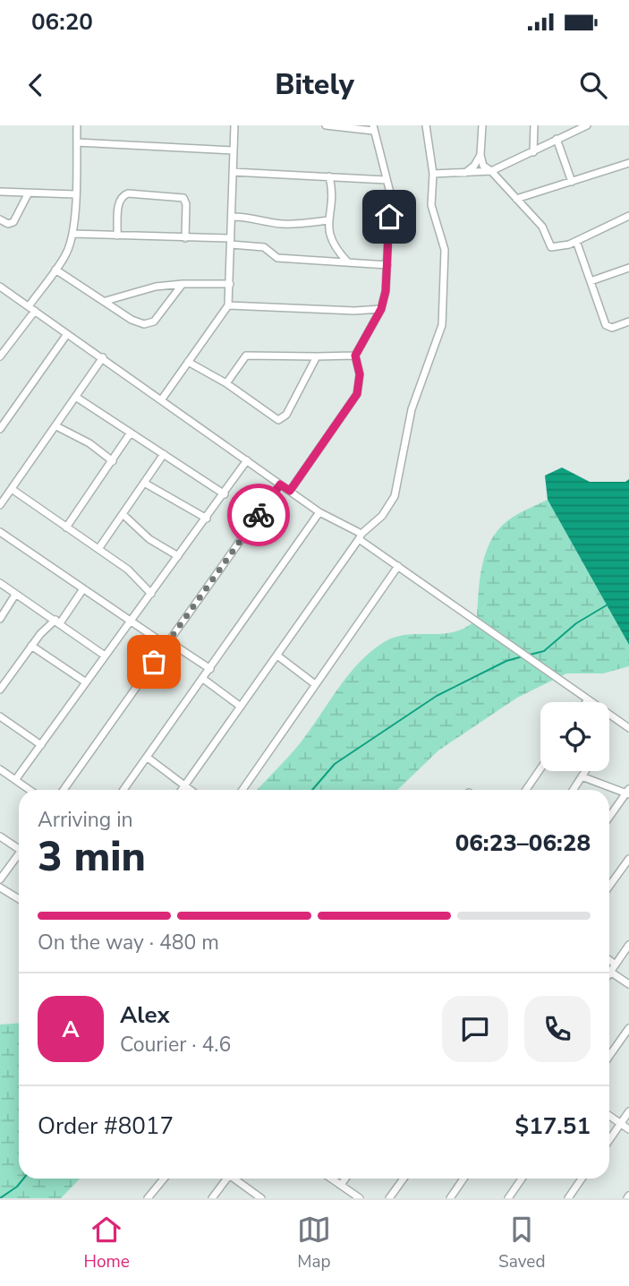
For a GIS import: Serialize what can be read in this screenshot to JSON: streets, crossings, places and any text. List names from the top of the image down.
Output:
{
  "page": {
    "status": "06:20",
    "header": "Bitely",
    "heading": ["3 min", "Arriving in", "06:23–06:28"],
    "panel": [
      "Alex",
      "Courier · 4.6",
      "Order #8017",
      "$17.51"
    ],
    "bar": "On the way · 480 m",
    "round": "A",
    "tabs": ["Home", "Map", "Saved"]
  }
}
